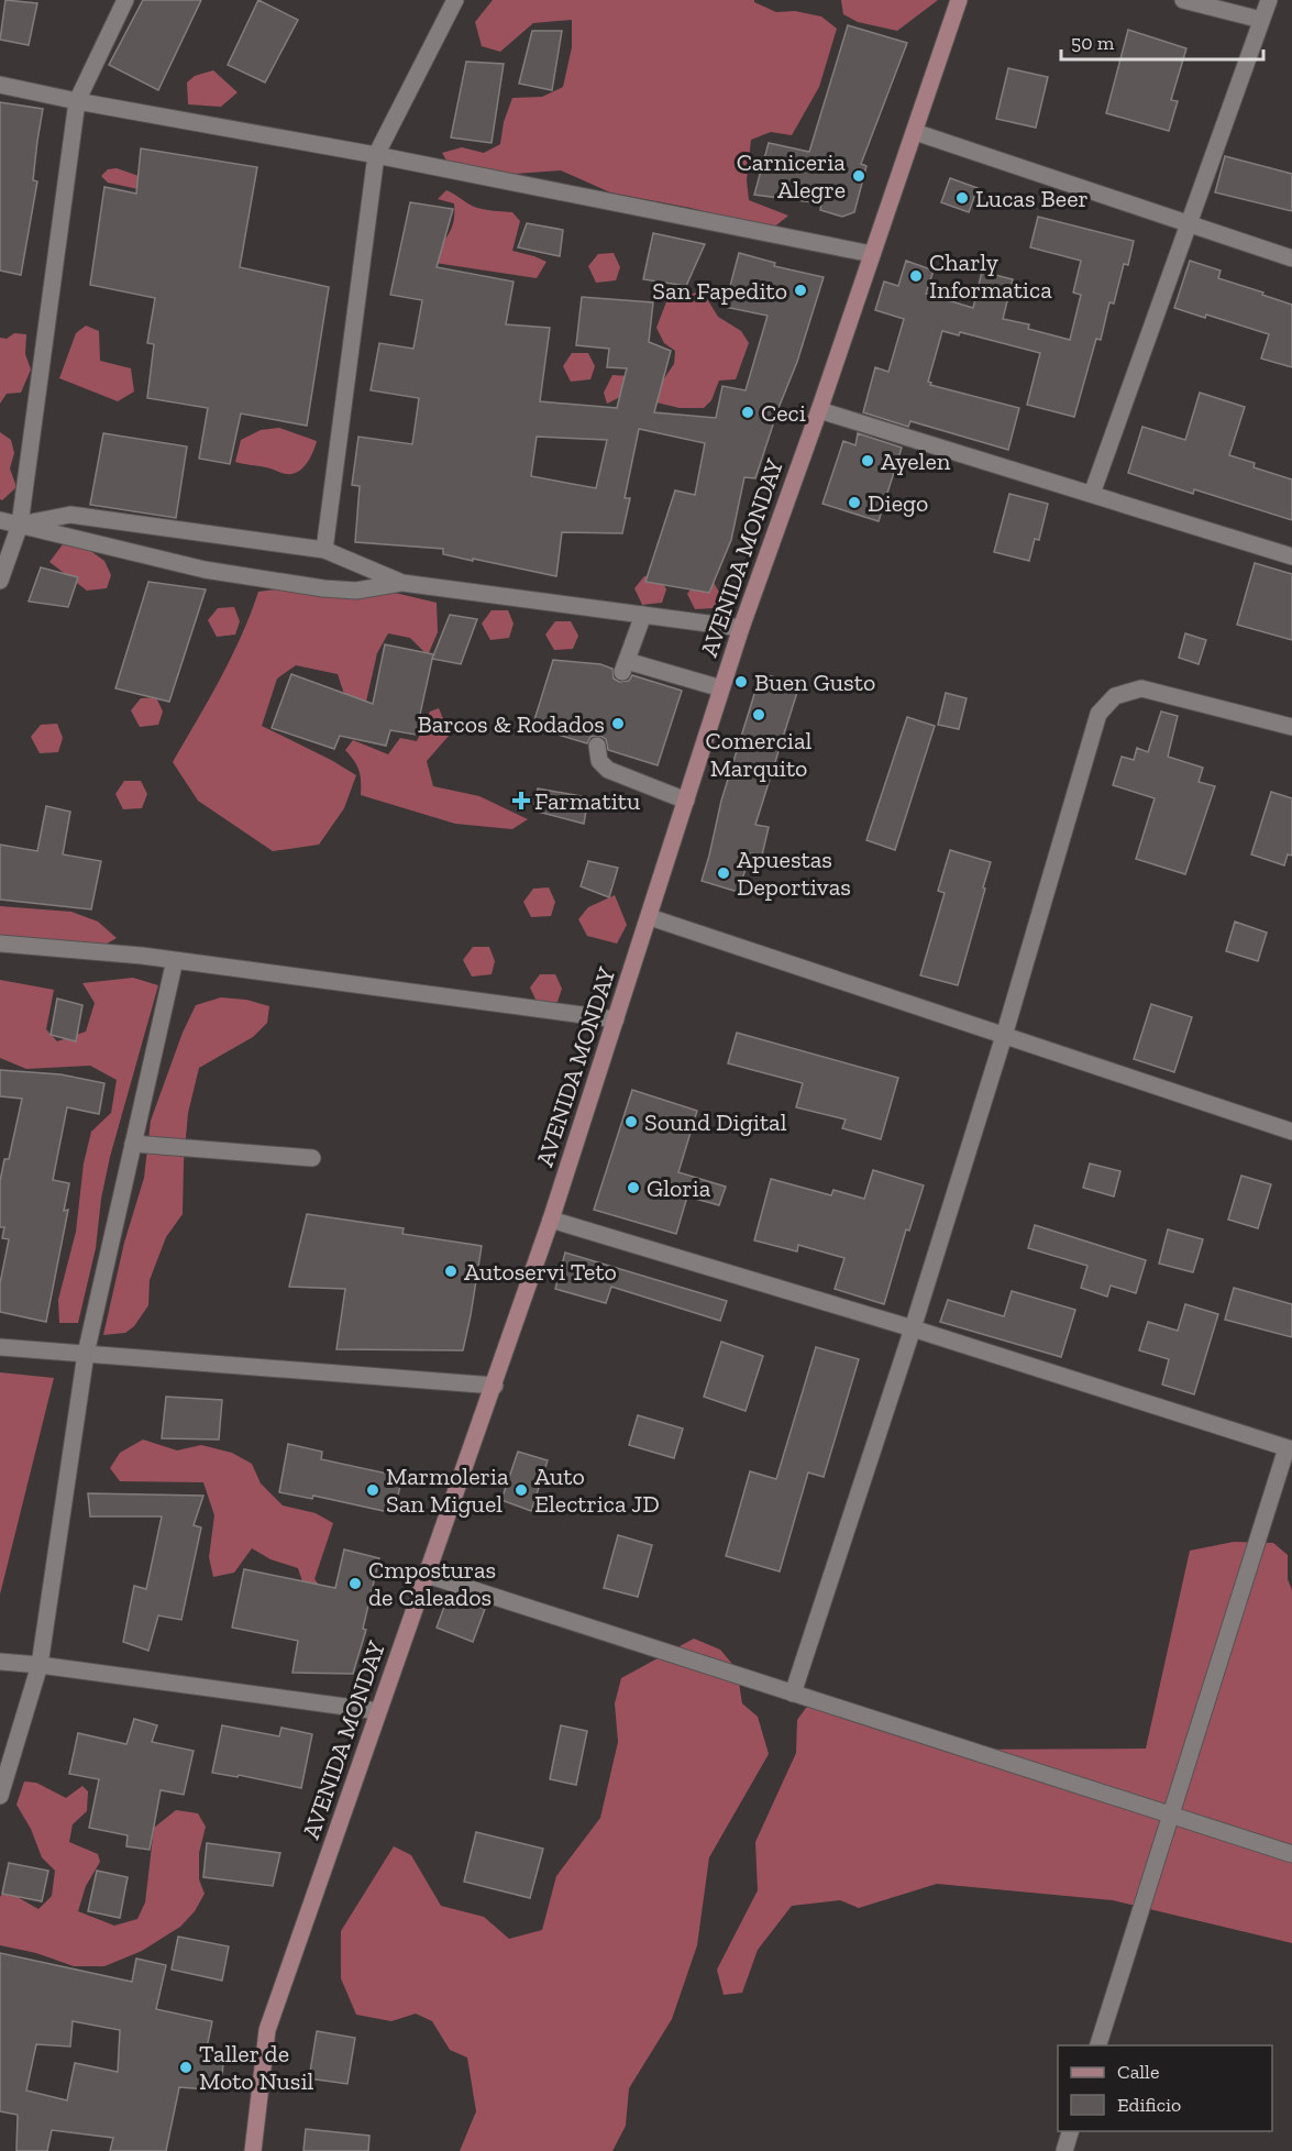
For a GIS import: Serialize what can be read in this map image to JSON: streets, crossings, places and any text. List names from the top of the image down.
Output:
{
  "streets": {
    "main road": ["AVENIDA MONDAY"]
  },
  "places": {
    "other": [
      "Carniceria Alegre",
      "Lucas Beer",
      "Charly Informatica",
      "San Fapedito",
      "Ceci",
      "Ayelen",
      "Diego",
      "Buen Gusto",
      "Comercial Marquito",
      "Barcos & Rodados",
      "Apuestas Deportivas",
      "Sound Digital",
      "Gloria",
      "Autoservi Teto",
      "Marmoleria San Miguel",
      "Auto Electrica JD",
      "Cmposturas de Caleados",
      "Taller de Moto Nusil"
    ],
    "health": ["Farmatitu"]
  },
  "legend": ["Calle", "Edificio"],
  "scale_bar": "50 m"
}
